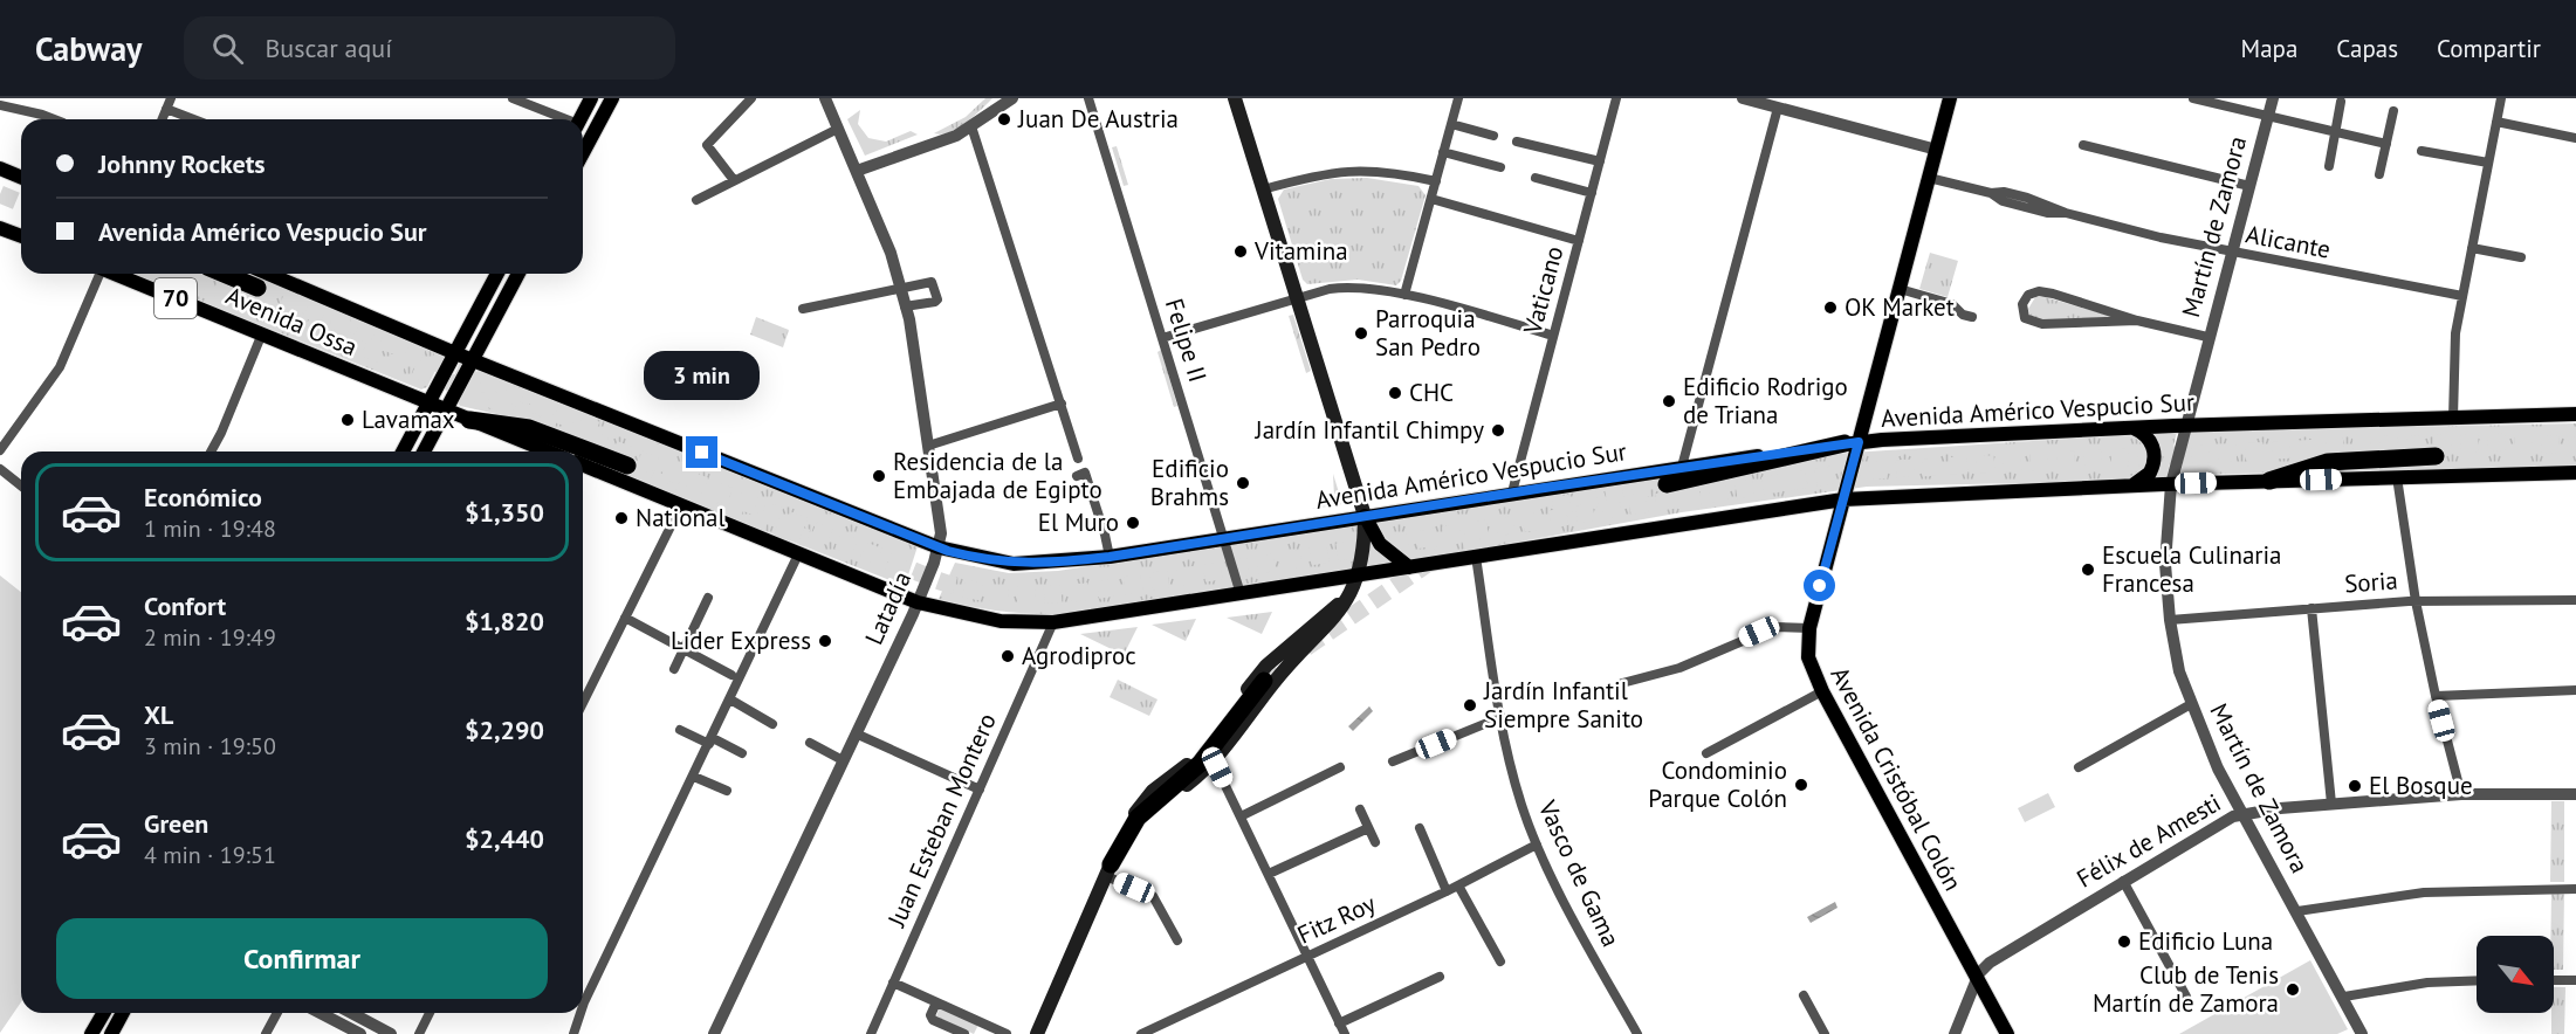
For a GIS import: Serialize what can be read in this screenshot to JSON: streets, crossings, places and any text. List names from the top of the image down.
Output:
{
  "streets": {
    "main road": [
      "70",
      "Avenida Ossa",
      "Avenida Américo Vespucio Sur",
      "Avenida Cristóbal Colón"
    ],
    "street": [
      "Martín de Zamora",
      "Alicante",
      "Vaticano",
      "Felipe II",
      "Soria",
      "Latadía",
      "Juan Esteban Montero",
      "Félix de Amesti",
      "Vasco de Gama",
      "Fitz Roy"
    ]
  },
  "crossings": [
    ["Martín de Zamora", "Alicante"],
    ["Martín de Zamora", "Avenida Américo Vespucio Sur"],
    ["Martín de Zamora", "Soria"],
    ["Martín de Zamora", "Félix de Amesti"],
    ["Alicante", "Avenida Cristóbal Colón"],
    ["Vaticano", "Avenida Américo Vespucio Sur"],
    ["70", "Avenida Ossa"],
    ["Avenida Ossa", "Avenida Américo Vespucio Sur"],
    ["Felipe II", "Avenida Américo Vespucio Sur"],
    ["Avenida Américo Vespucio Sur", "Latadía"],
    ["Avenida Américo Vespucio Sur", "Avenida Cristóbal Colón"],
    ["Avenida Cristóbal Colón", "Félix de Amesti"],
    ["Vasco de Gama", "Fitz Roy"]
  ],
  "places": [
    "Juan De Austria",
    "Vitamina",
    "OK Market",
    "Parroquia San Pedro",
    "CHC",
    "Edificio Rodrigo de Triana",
    "Lavamax",
    "Jardín Infantil Chimpy",
    "Residencia de la Embajada de Egipto",
    "Edificio Brahms",
    "National",
    "El Muro",
    "Escuela Culinaria Francesa",
    "Lider Express",
    "Agrodiproc",
    "Jardín Infantil Siempre Sanito",
    "Condominio Parque Colón",
    "El Bosque",
    "Edificio Luna",
    "Club de Tenis Martín de Zamora"
  ],
  "north": "bottom right",
  "page": {
    "header": "Cabway",
    "search": "Buscar aquí",
    "nav": ["Mapa", "Capas", "Compartir"],
    "banner": ["Johnny Rockets", "Avenida Américo Vespucio Sur"],
    "bubble": "3 min",
    "list": [
      {
        "name": "Económico",
        "note": "1 min · 19:48",
        "value": "$1,350"
      },
      {
        "name": "Confort",
        "note": "2 min · 19:49",
        "value": "$1,820"
      },
      {
        "name": "XL",
        "note": "3 min · 19:50",
        "value": "$2,290"
      },
      {
        "name": "Green",
        "note": "4 min · 19:51",
        "value": "$2,440"
      }
    ],
    "buttons": "Confirmar"
  }
}
